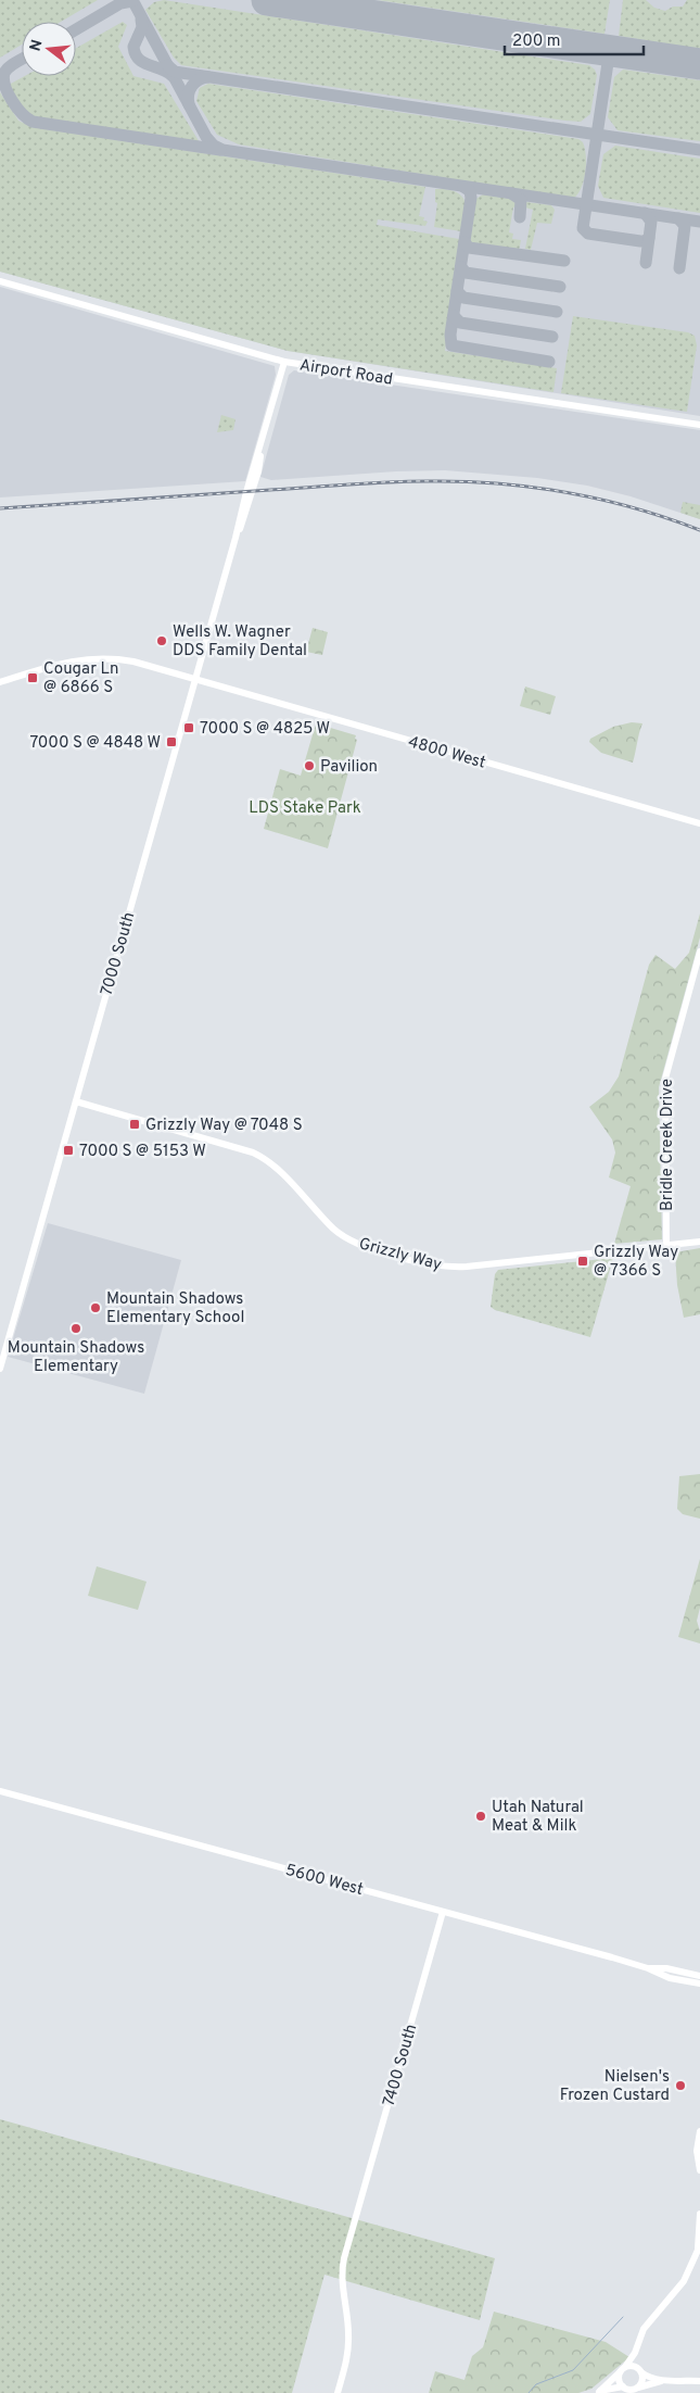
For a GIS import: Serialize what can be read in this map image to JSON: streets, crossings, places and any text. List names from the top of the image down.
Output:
{
  "streets": {
    "street": [
      "Airport Road",
      "4800 West",
      "7000 South",
      "Bridle Creek Drive",
      "Grizzly Way",
      "5600 West",
      "7400 South"
    ]
  },
  "crossings": [
    ["Airport Road", "7000 South"],
    ["4800 West", "7000 South"],
    ["7000 South", "Grizzly Way"],
    ["Bridle Creek Drive", "Grizzly Way"],
    ["5600 West", "7400 South"]
  ],
  "parks": ["LDS Stake Park"],
  "places": {
    "other": [
      "Wells W. Wagner DDS Family Dental",
      "Pavilion",
      "Mountain Shadows Elementary School",
      "Mountain Shadows Elementary",
      "Utah Natural Meat & Milk",
      "Nielsen's Frozen Custard"
    ],
    "transit": [
      "Cougar Ln @ 6866 S",
      "7000 S @ 4825 W",
      "7000 S @ 4848 W",
      "Grizzly Way @ 7048 S",
      "7000 S @ 5153 W",
      "Grizzly Way @ 7366 S"
    ]
  },
  "scale_bar": "200 m",
  "north": "left"
}
